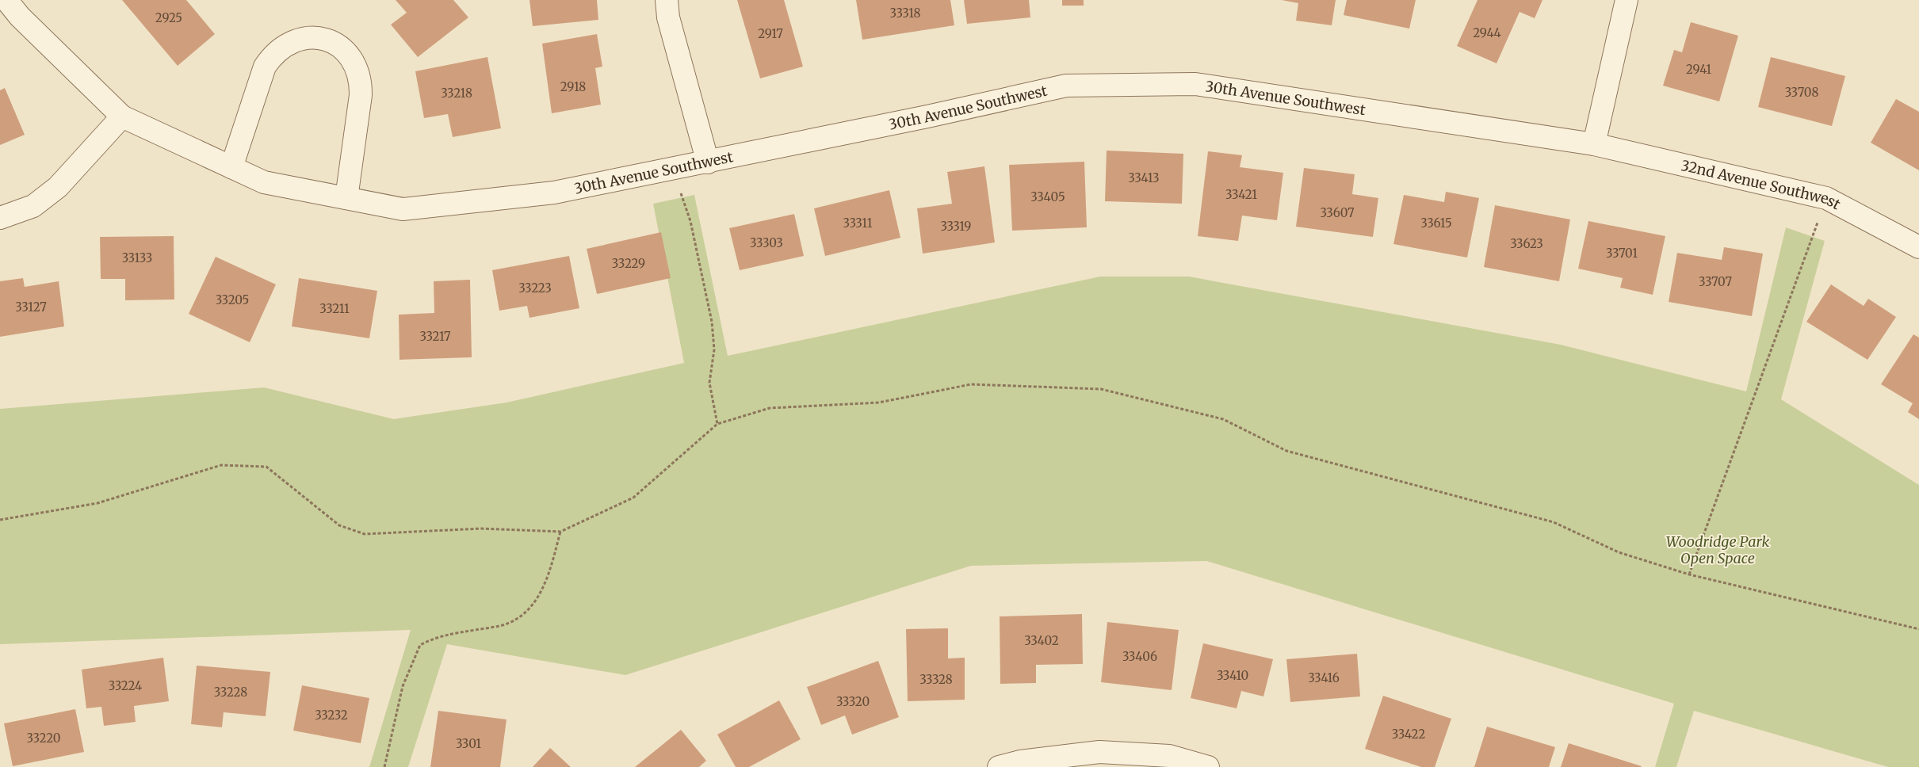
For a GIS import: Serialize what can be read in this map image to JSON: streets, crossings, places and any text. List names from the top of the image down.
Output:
{
  "streets": {
    "street": ["30th Avenue Southwest", "32nd Avenue Southwest"]
  },
  "crossings": [
    ["30th Avenue Southwest", "32nd Avenue Southwest"]
  ],
  "parks": ["Woodridge Park Open Space"],
  "house_numbers": [
    "33318",
    "2925",
    "2944",
    "2917",
    "2941",
    "2918",
    "33708",
    "33218",
    "33413",
    "33421",
    "33405",
    "33607",
    "33311",
    "33615",
    "33319",
    "33303",
    "33623",
    "33701",
    "33133",
    "33229",
    "33707",
    "33223",
    "33205",
    "33127",
    "33211",
    "33217",
    "33402",
    "33406",
    "33410",
    "33416",
    "33328",
    "33224",
    "33228",
    "33320",
    "33232",
    "33422",
    "33220",
    "3301"
  ]
}
